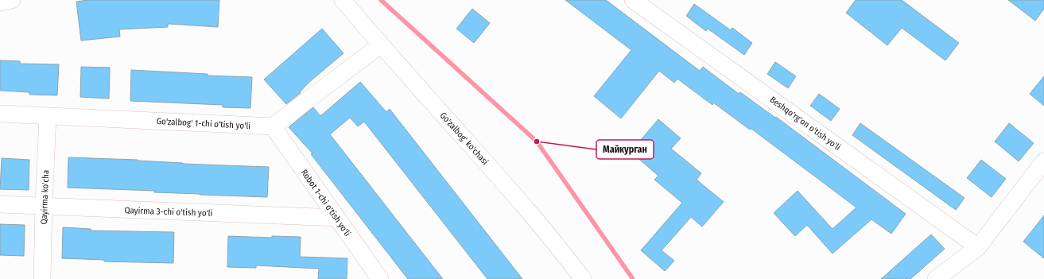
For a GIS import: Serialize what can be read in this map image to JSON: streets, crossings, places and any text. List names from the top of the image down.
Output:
{
  "streets": {
    "street": [
      "Go'zalbog' 1-chi o'tish yo'li",
      "Beshqo'rg'on o'tish yo'li",
      "Go'zalbog' ko'chasi",
      "Qayirma ko'cha",
      "Robot 1-chi o'tish yo'li",
      "Qayirma 3-chi o'tish yo'li"
    ]
  },
  "crossings": [
    ["Go'zalbog' 1-chi o'tish yo'li", "Qayirma ko'cha"],
    ["Go'zalbog' 1-chi o'tish yo'li", "Robot 1-chi o'tish yo'li"],
    ["Qayirma ko'cha", "Qayirma 3-chi o'tish yo'li"],
    ["Robot 1-chi o'tish yo'li", "Qayirma 3-chi o'tish yo'li"]
  ],
  "places": ["Майкурган"]
}
